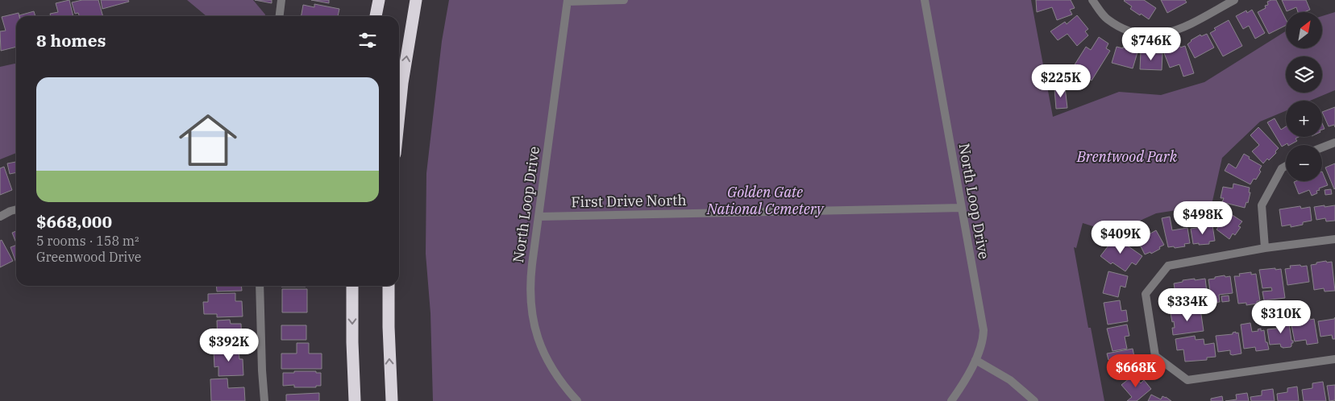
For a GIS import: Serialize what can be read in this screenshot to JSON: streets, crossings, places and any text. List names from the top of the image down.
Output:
{
  "streets": {
    "street": ["First Drive North", "North Loop Drive"]
  },
  "crossings": [
    ["First Drive North", "North Loop Drive"]
  ],
  "parks": ["Brentwood Park", "Golden Gate National Cemetery"],
  "north": "top right",
  "page": {
    "map_buttons": ["+", "−"],
    "heading": "8 homes",
    "price": [
      "$746K",
      "$225K",
      "$498K",
      "$409K",
      "$334K",
      "$310K",
      "$392K",
      "$668K"
    ],
    "list": [
      {
        "name": "$668,000",
        "note": "5 rooms · 158 m² · Greenwood Drive"
      }
    ]
  }
}
